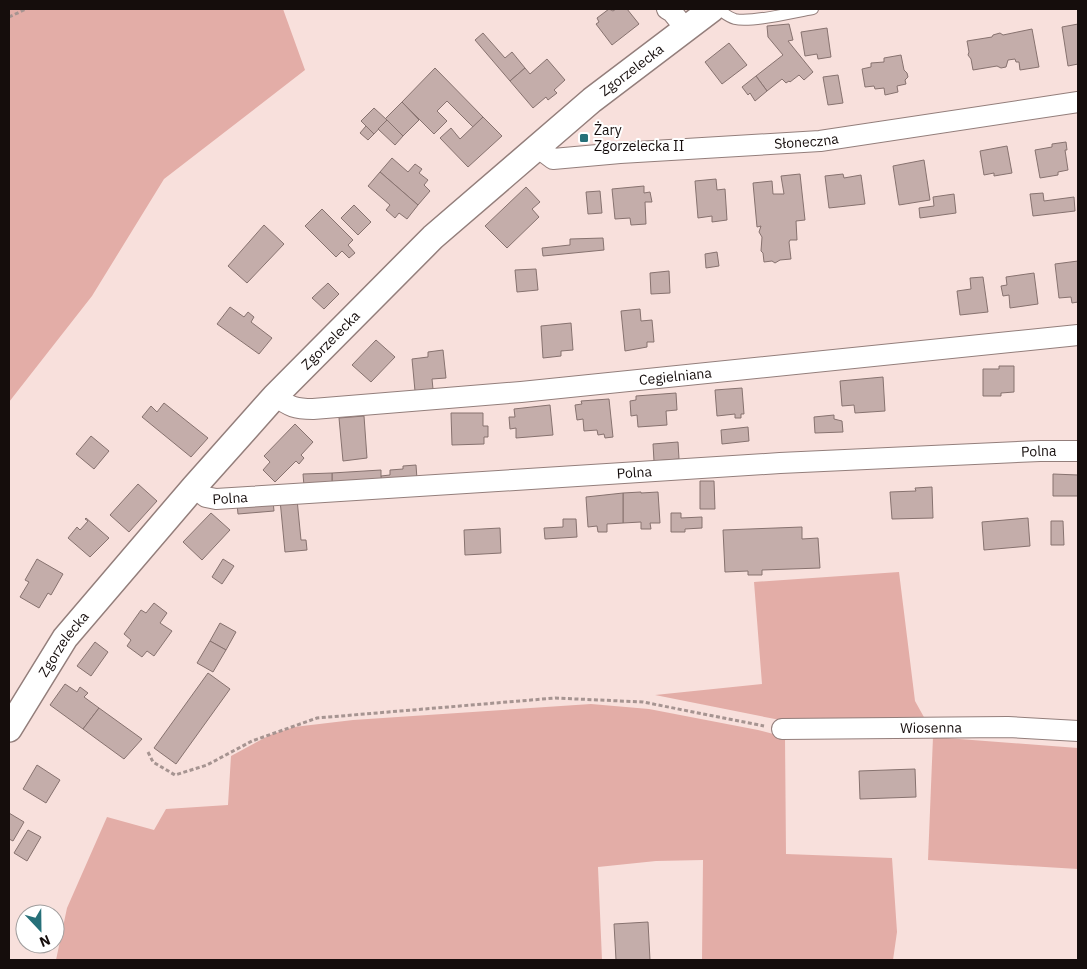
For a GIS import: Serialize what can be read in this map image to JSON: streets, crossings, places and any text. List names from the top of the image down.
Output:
{
  "streets": {
    "street": [
      "Zgorzelecka",
      "Słoneczna",
      "Cegielniana",
      "Polna",
      "Wiosenna"
    ]
  },
  "crossings": [
    ["Zgorzelecka", "Słoneczna"],
    ["Zgorzelecka", "Cegielniana"],
    ["Zgorzelecka", "Polna"]
  ],
  "places": {
    "transit": ["Żary Zgorzelecka II"]
  },
  "north": "bottom"
}
